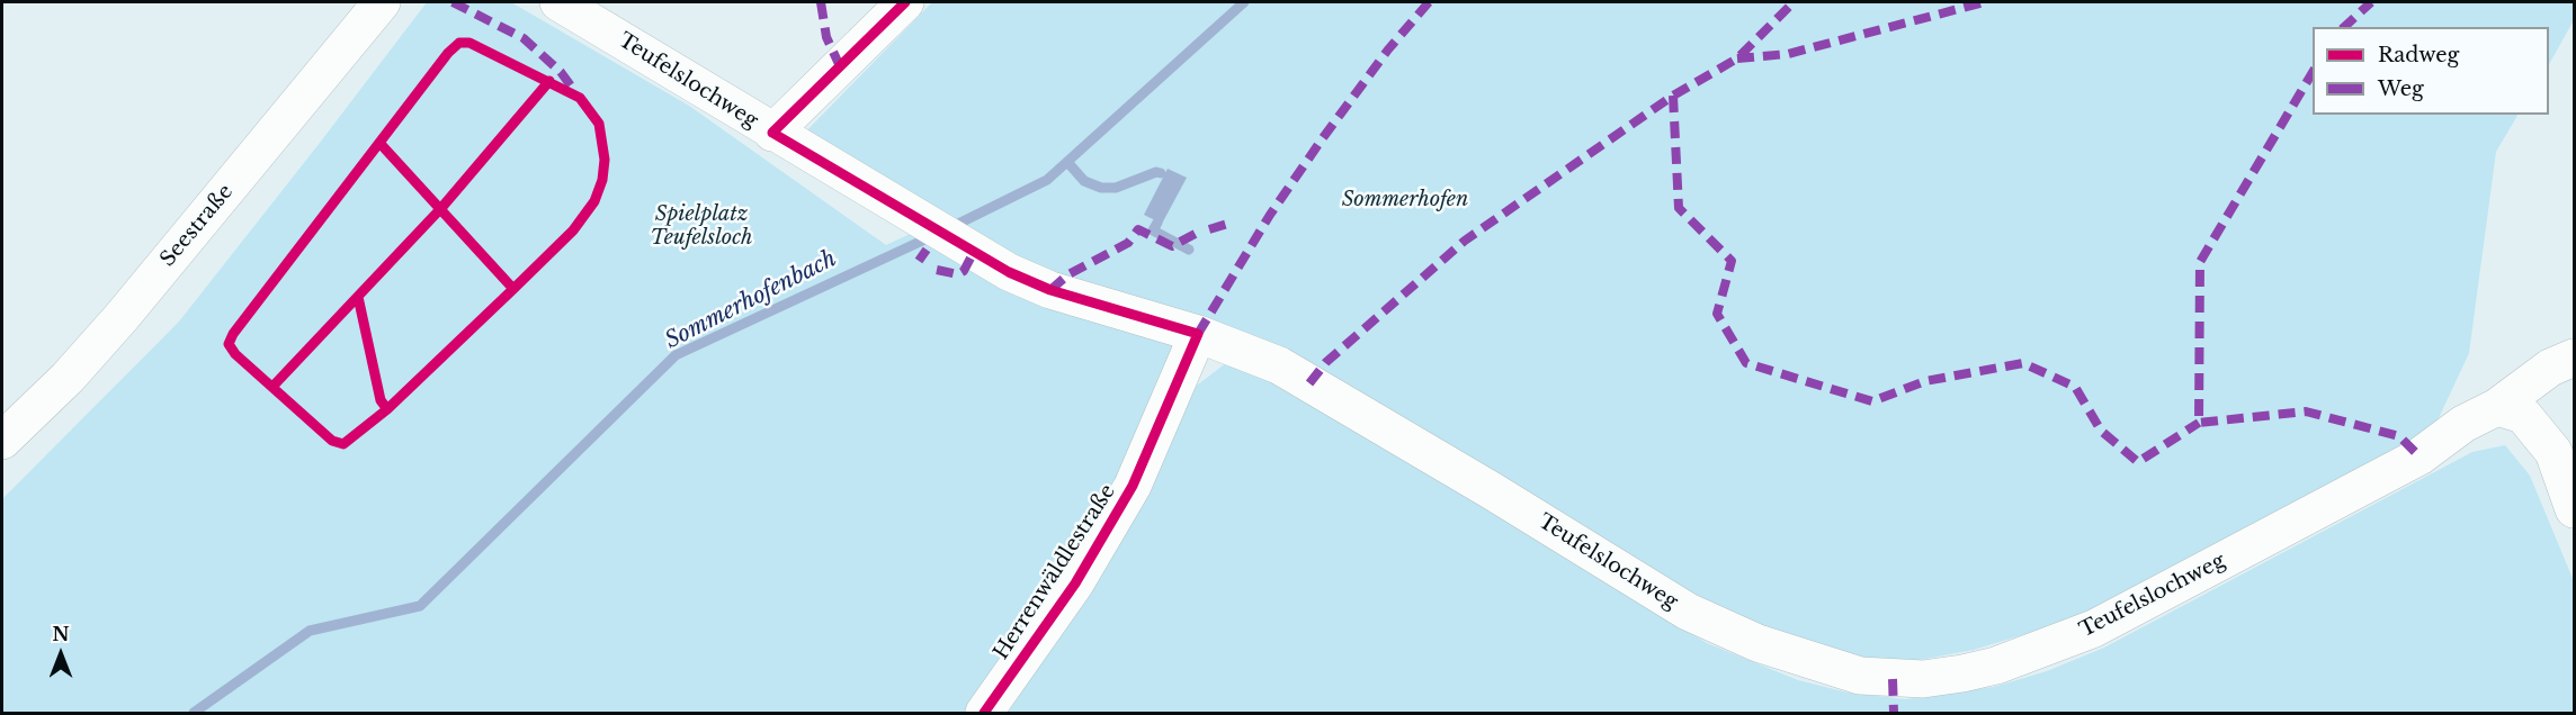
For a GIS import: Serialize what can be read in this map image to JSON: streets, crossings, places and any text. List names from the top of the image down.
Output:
{
  "streets": {
    "street": ["Teufelslochweg", "Seestraße", "Herrenwäldlestraße"]
  },
  "crossings": [
    ["Teufelslochweg", "Herrenwäldlestraße"]
  ],
  "water": ["Sommerhofenbach"],
  "parks": ["Sommerhofen", "Spielplatz Teufelsloch"],
  "legend": ["Radweg", "Weg"],
  "north": "top"
}
